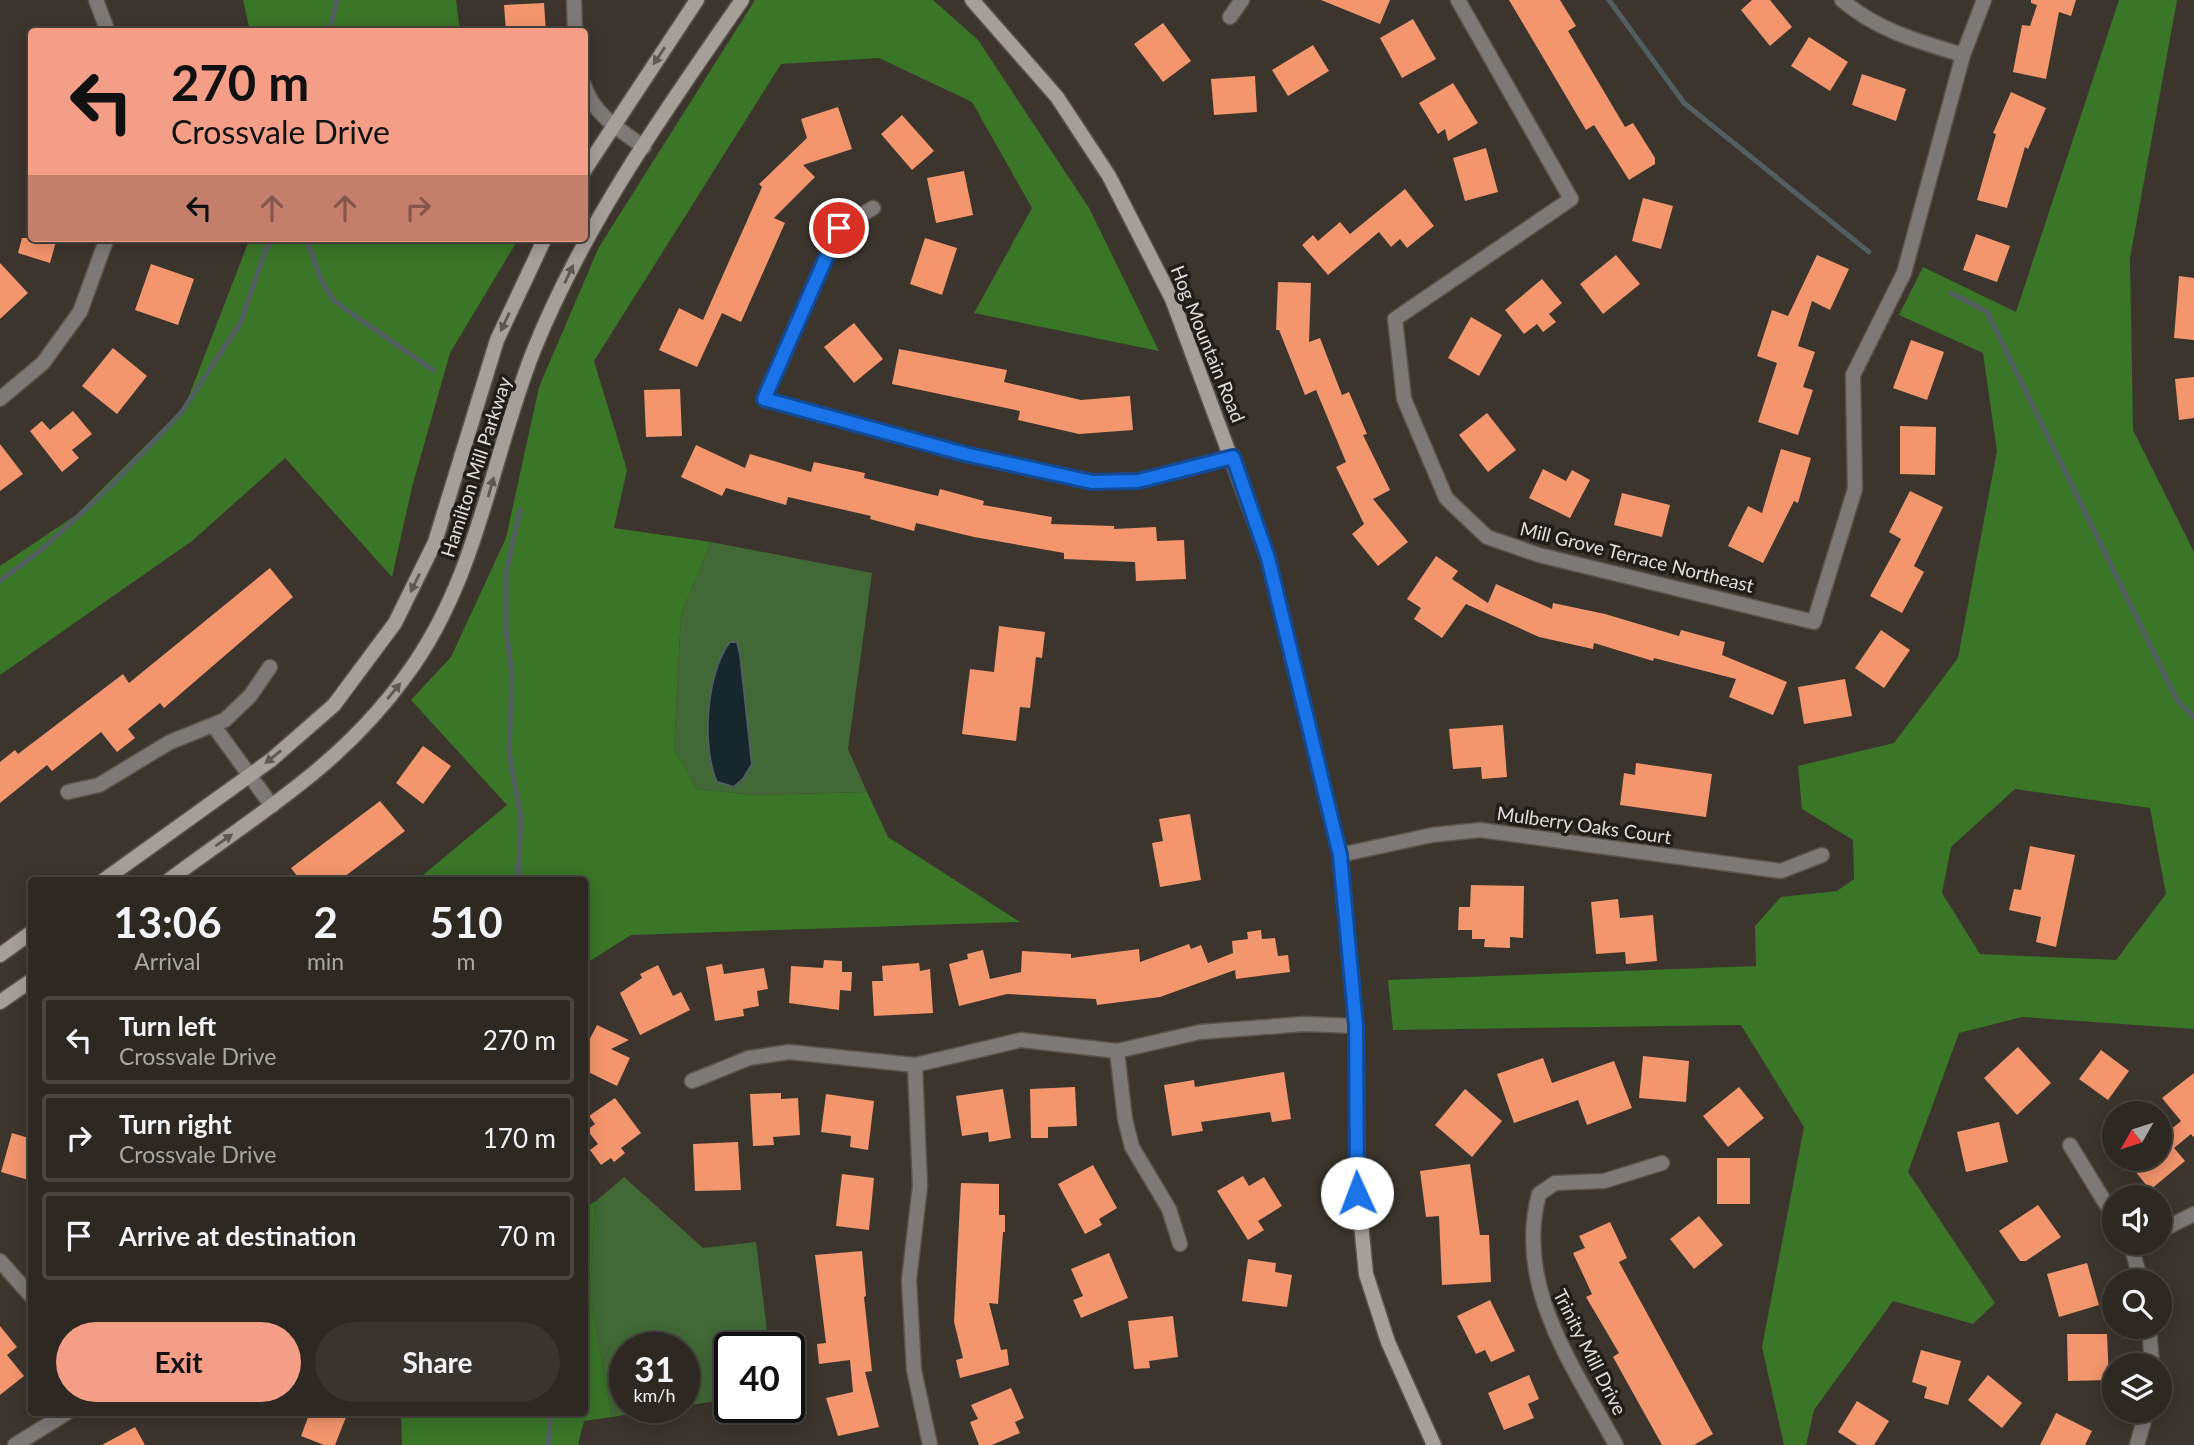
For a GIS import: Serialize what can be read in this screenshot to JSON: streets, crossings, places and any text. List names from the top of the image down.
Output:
{
  "streets": {
    "street": [
      "Hog Mountain Road",
      "Hamilton Mill Parkway",
      "Mill Grove Terrace Northeast",
      "Mulberry Oaks Court",
      "Trinity Mill Drive"
    ]
  },
  "crossings": [
    ["Hog Mountain Road", "Mulberry Oaks Court"]
  ],
  "north": "bottom left",
  "page": {
    "turn": ["270 m", "Crossvale Drive"],
    "eta": [
      "13:06",
      "Arrival",
      "2",
      "min",
      "510",
      "m"
    ],
    "list": [
      {
        "name": "Turn left",
        "note": "Crossvale Drive",
        "value": "270 m"
      },
      {
        "name": "Turn right",
        "note": "Crossvale Drive",
        "value": "170 m"
      },
      {
        "name": "Arrive at destination",
        "value": "70 m"
      }
    ],
    "buttons": ["Exit", "Share"],
    "speed": "31 km/h",
    "limit": "40"
  }
}
